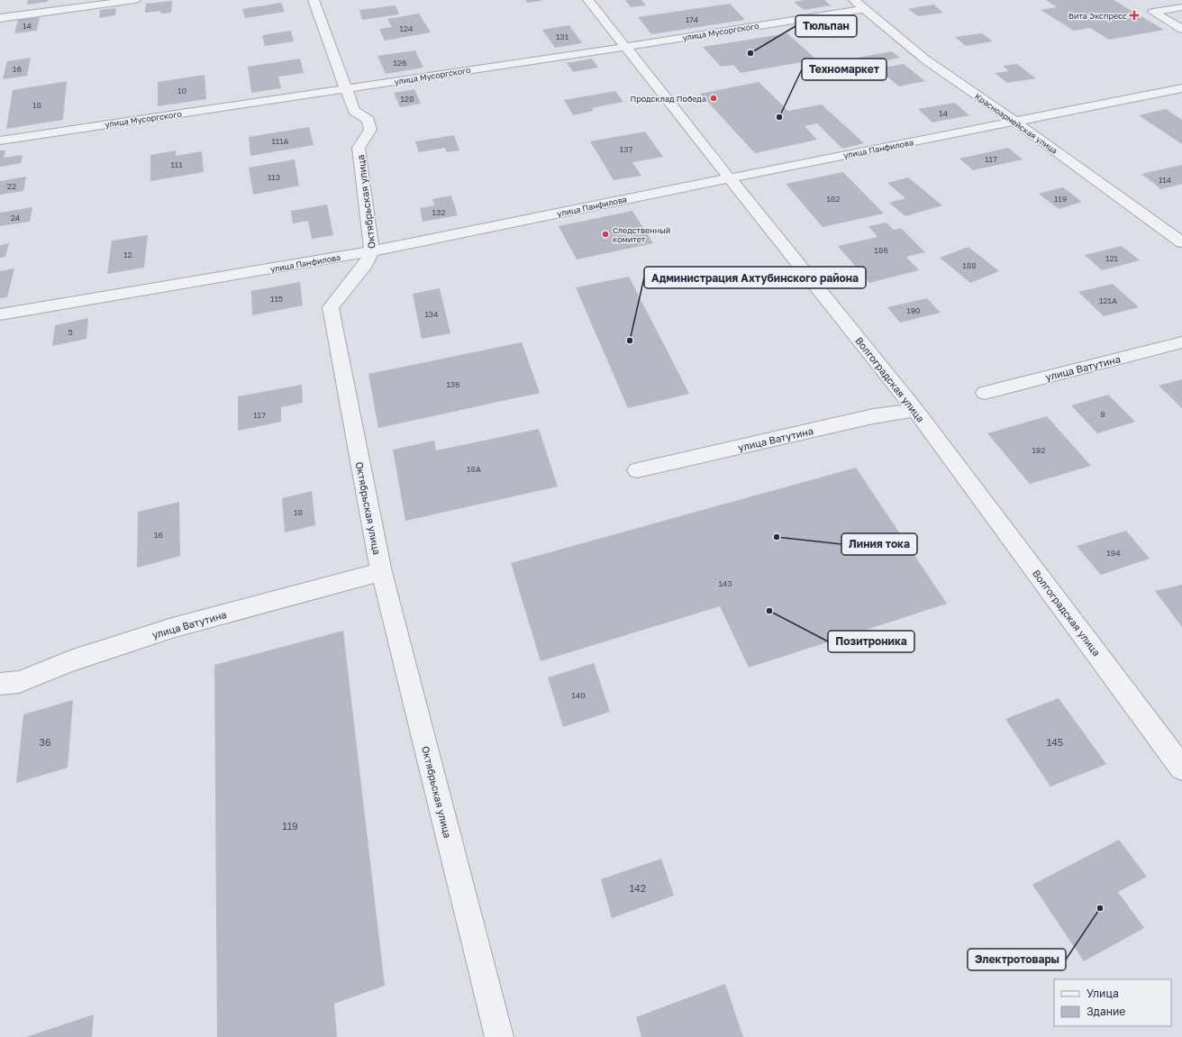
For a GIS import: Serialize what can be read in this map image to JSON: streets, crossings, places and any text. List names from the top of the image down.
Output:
{
  "streets": {
    "street": [
      "улица Мусоргского",
      "Красноармейская улица",
      "улица Панфилова",
      "Октябрьская улица",
      "улица Ватутина",
      "Волгоградская улица"
    ]
  },
  "crossings": [
    ["улица Мусоргского", "Красноармейская улица"],
    ["улица Мусоргского", "Октябрьская улица"],
    ["улица Мусоргского", "Волгоградская улица"],
    ["Красноармейская улица", "улица Панфилова"],
    ["улица Панфилова", "Октябрьская улица"],
    ["улица Панфилова", "Волгоградская улица"],
    ["Октябрьская улица", "улица Ватутина"],
    ["улица Ватутина", "Волгоградская улица"]
  ],
  "places": {
    "health": ["Вита Экспресс"],
    "other": [
      "Тюльпан",
      "Продсклад Победа",
      "Техномаркет",
      "Следственный комитет",
      "Администрация Ахтубинского района",
      "Линия тока",
      "Позитроника",
      "Электротовары"
    ]
  },
  "house_numbers": [
    "174",
    "14",
    "124",
    "131",
    "126",
    "16",
    "10",
    "128",
    "18",
    "14",
    "111А",
    "137",
    "117",
    "111",
    "113",
    "114",
    "22",
    "182",
    "119",
    "132",
    "24",
    "186",
    "12",
    "121",
    "188",
    "115",
    "121А",
    "190",
    "134",
    "5",
    "136",
    "9",
    "117",
    "192",
    "18А",
    "18",
    "16",
    "194",
    "143",
    "140",
    "36",
    "145",
    "119",
    "142"
  ],
  "legend": ["Улица", "Здание"]
}
